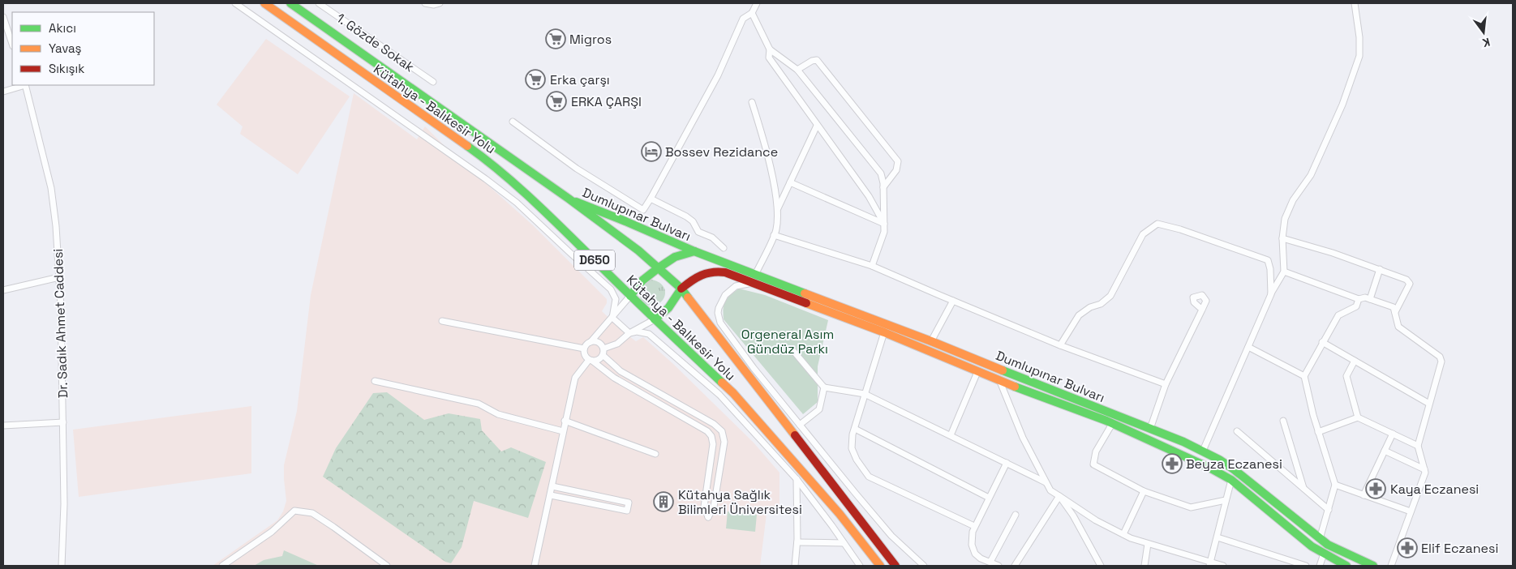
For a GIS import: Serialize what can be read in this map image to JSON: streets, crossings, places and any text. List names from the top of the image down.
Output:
{
  "streets": {
    "main road": ["Kütahya - Balıkesir Yolu", "Dumlupınar Bulvarı", "D650"],
    "street": ["1. Gözde Sokak", "Dr. Sadık Ahmet Caddesi"]
  },
  "crossings": [
    ["Kütahya - Balıkesir Yolu", "Dumlupınar Bulvarı"]
  ],
  "parks": ["Orgeneral Asım Gündüz Parkı"],
  "places": {
    "supermarket": ["Migros", "Erka çarşı", "ERKA ÇARŞI"],
    "hotel": ["Bossev Rezidance"],
    "pharmacy": ["Beyza Eczanesi", "Kaya Eczanesi", "Elif Eczanesi"],
    "building": ["Kütahya Sağlık Bilimleri Üniversitesi"]
  },
  "legend": ["Akıcı", "Yavaş", "Sıkışık"],
  "north": "bottom"
}
